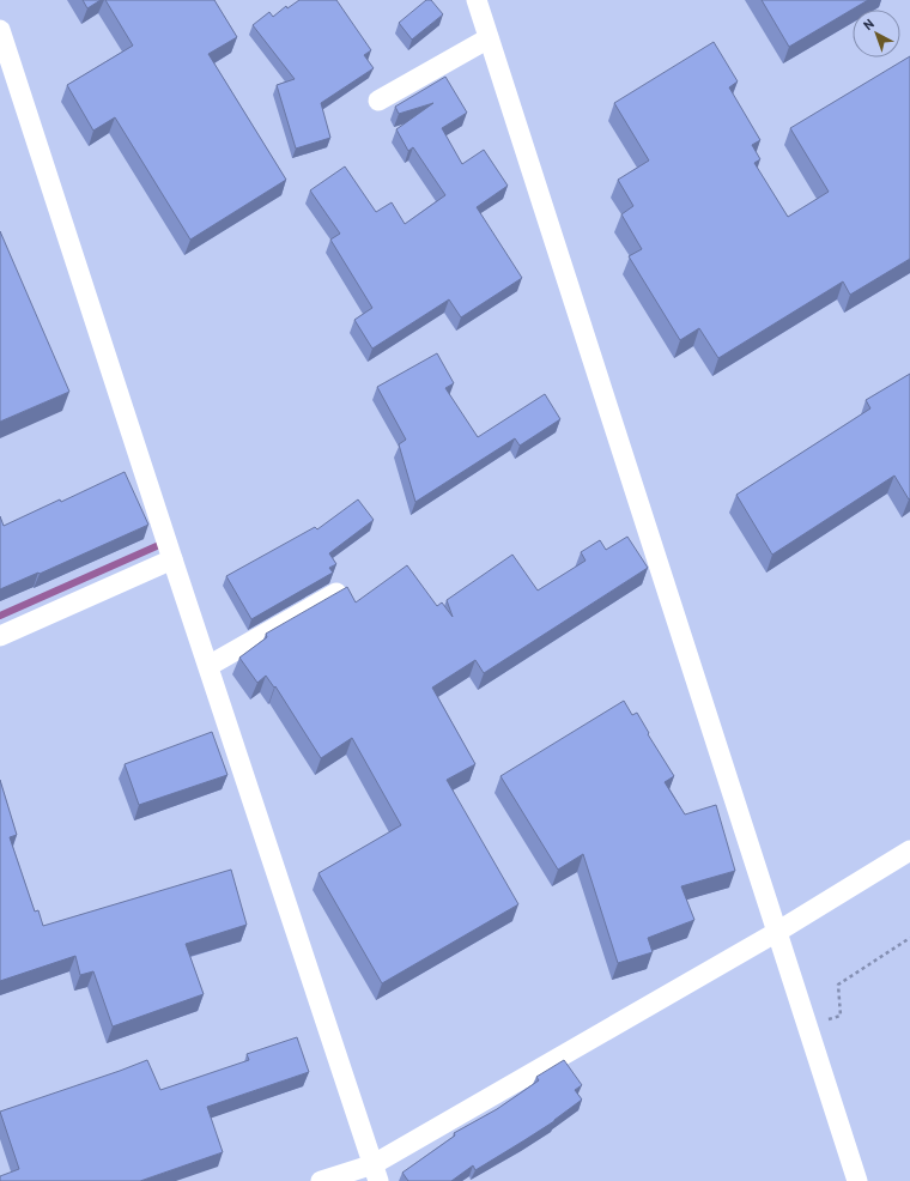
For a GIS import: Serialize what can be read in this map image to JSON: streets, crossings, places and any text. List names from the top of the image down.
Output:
{
  "north": "top left"
}
